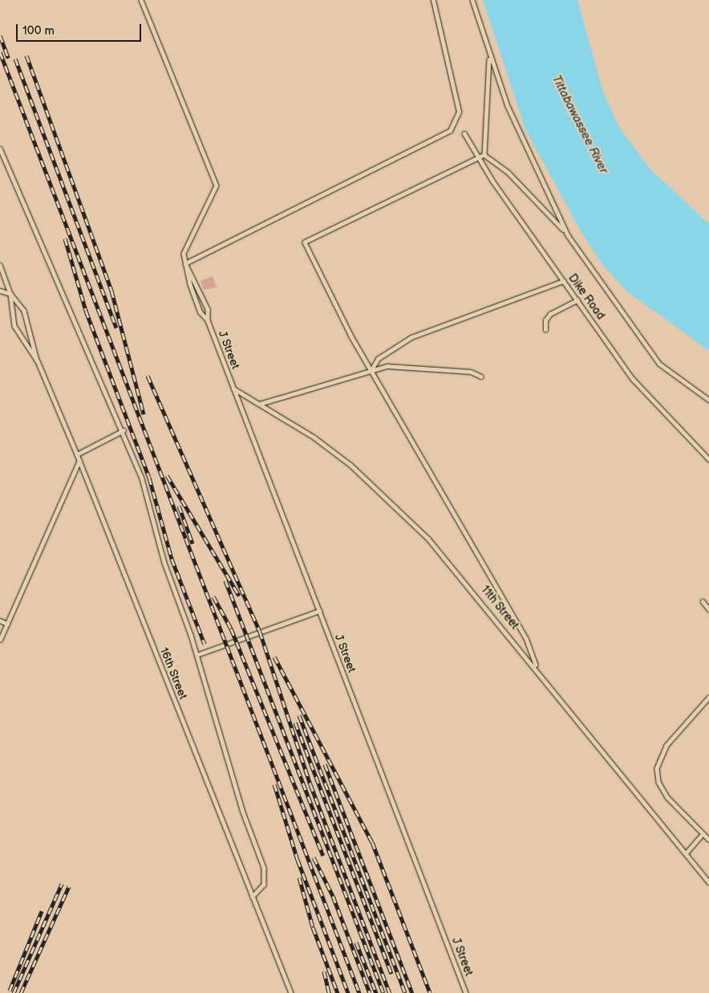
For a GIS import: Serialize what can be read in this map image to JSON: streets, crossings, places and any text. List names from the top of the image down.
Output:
{
  "streets": {
    "lane": [
      "Dike Road",
      "J Street",
      "11th Street",
      "16th Street"
    ]
  },
  "crossings": [
    ["J Street", "11th Street"]
  ],
  "water": ["Tittabawassee River"],
  "scale_bar": "100 m"
}
